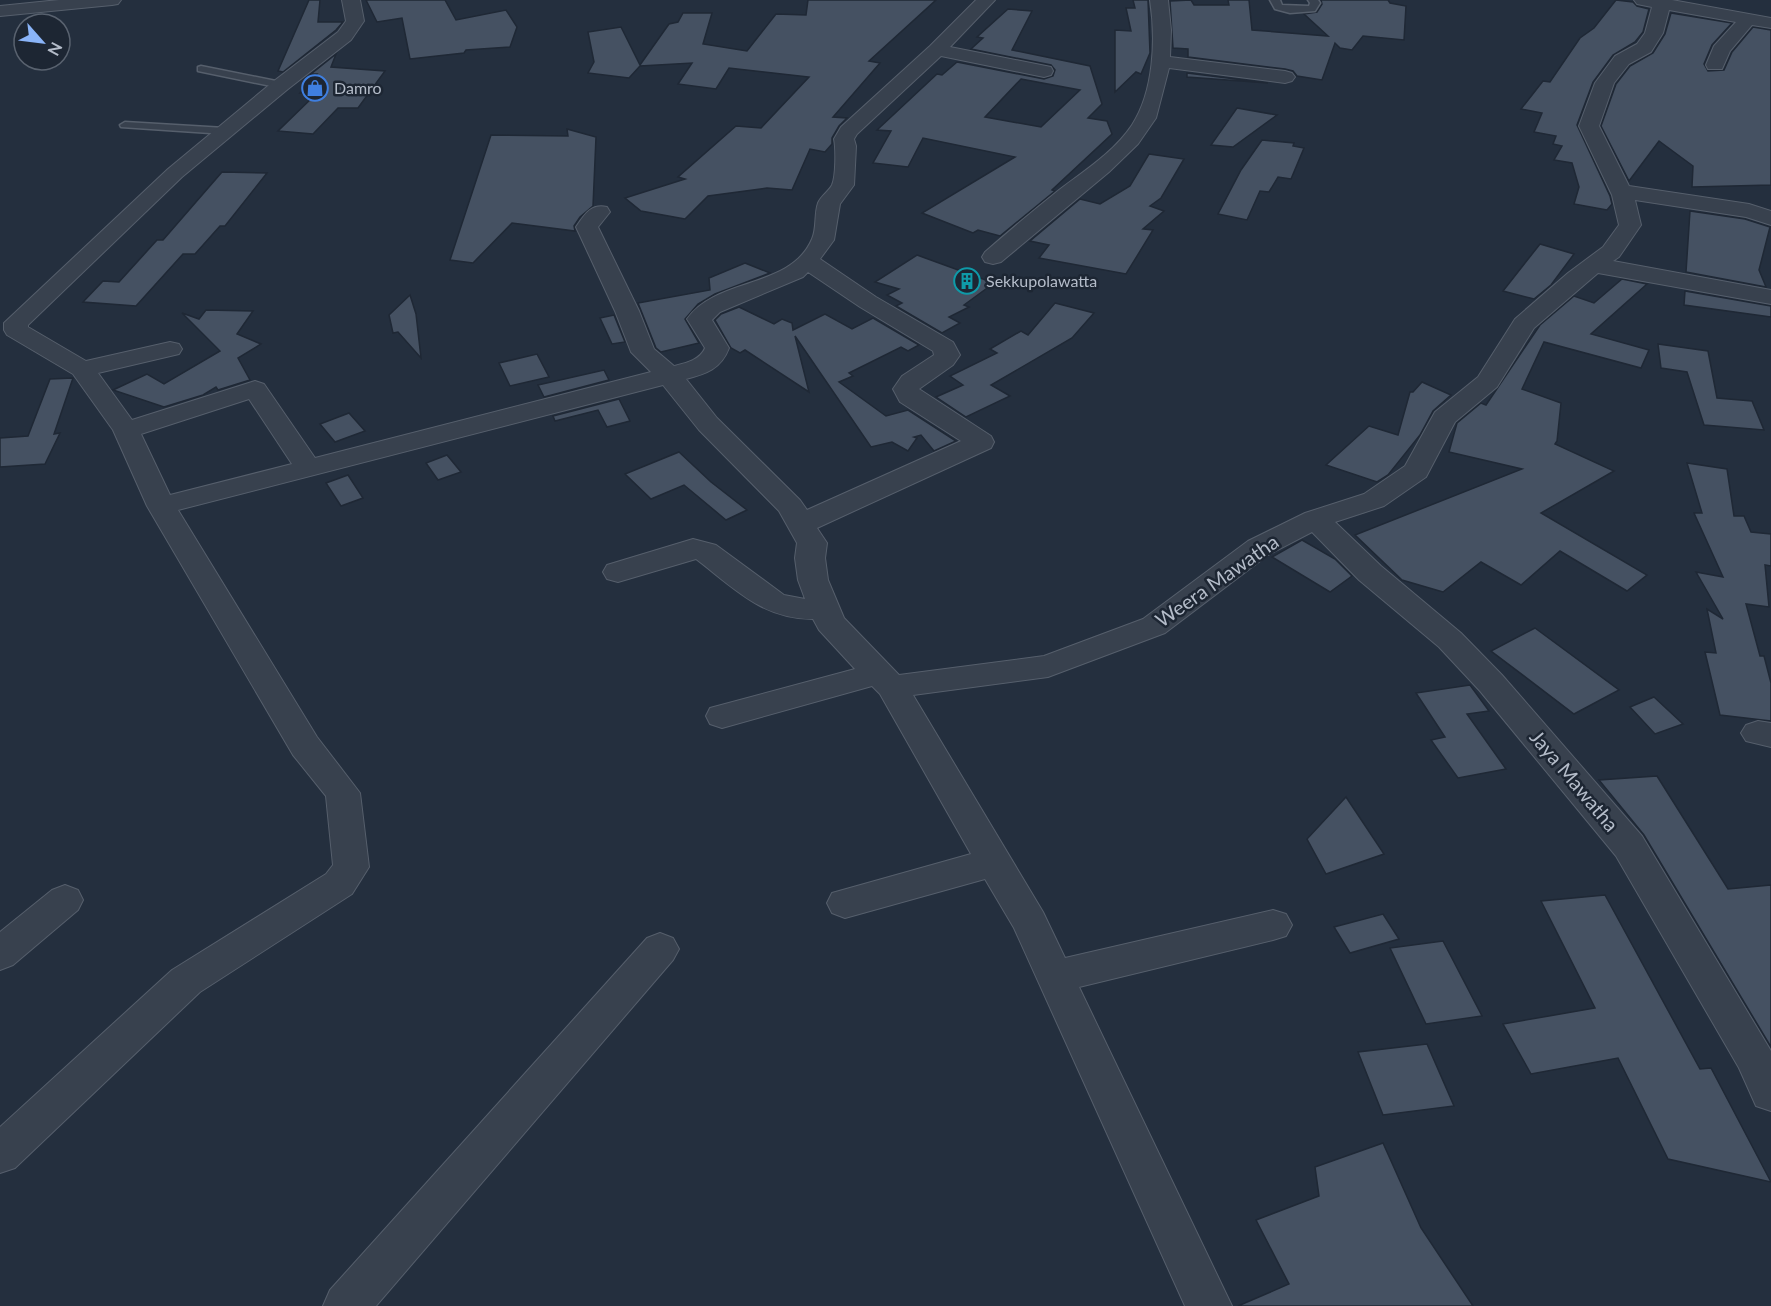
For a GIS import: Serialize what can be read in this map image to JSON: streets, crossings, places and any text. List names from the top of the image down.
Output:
{
  "streets": {
    "street": ["Weera Mawatha", "Jaya Mawatha"]
  },
  "crossings": [
    ["Weera Mawatha", "Jaya Mawatha"]
  ],
  "places": {
    "shop": ["Damro"],
    "building": ["Sekkupolawatta"]
  },
  "north": "bottom right"
}
